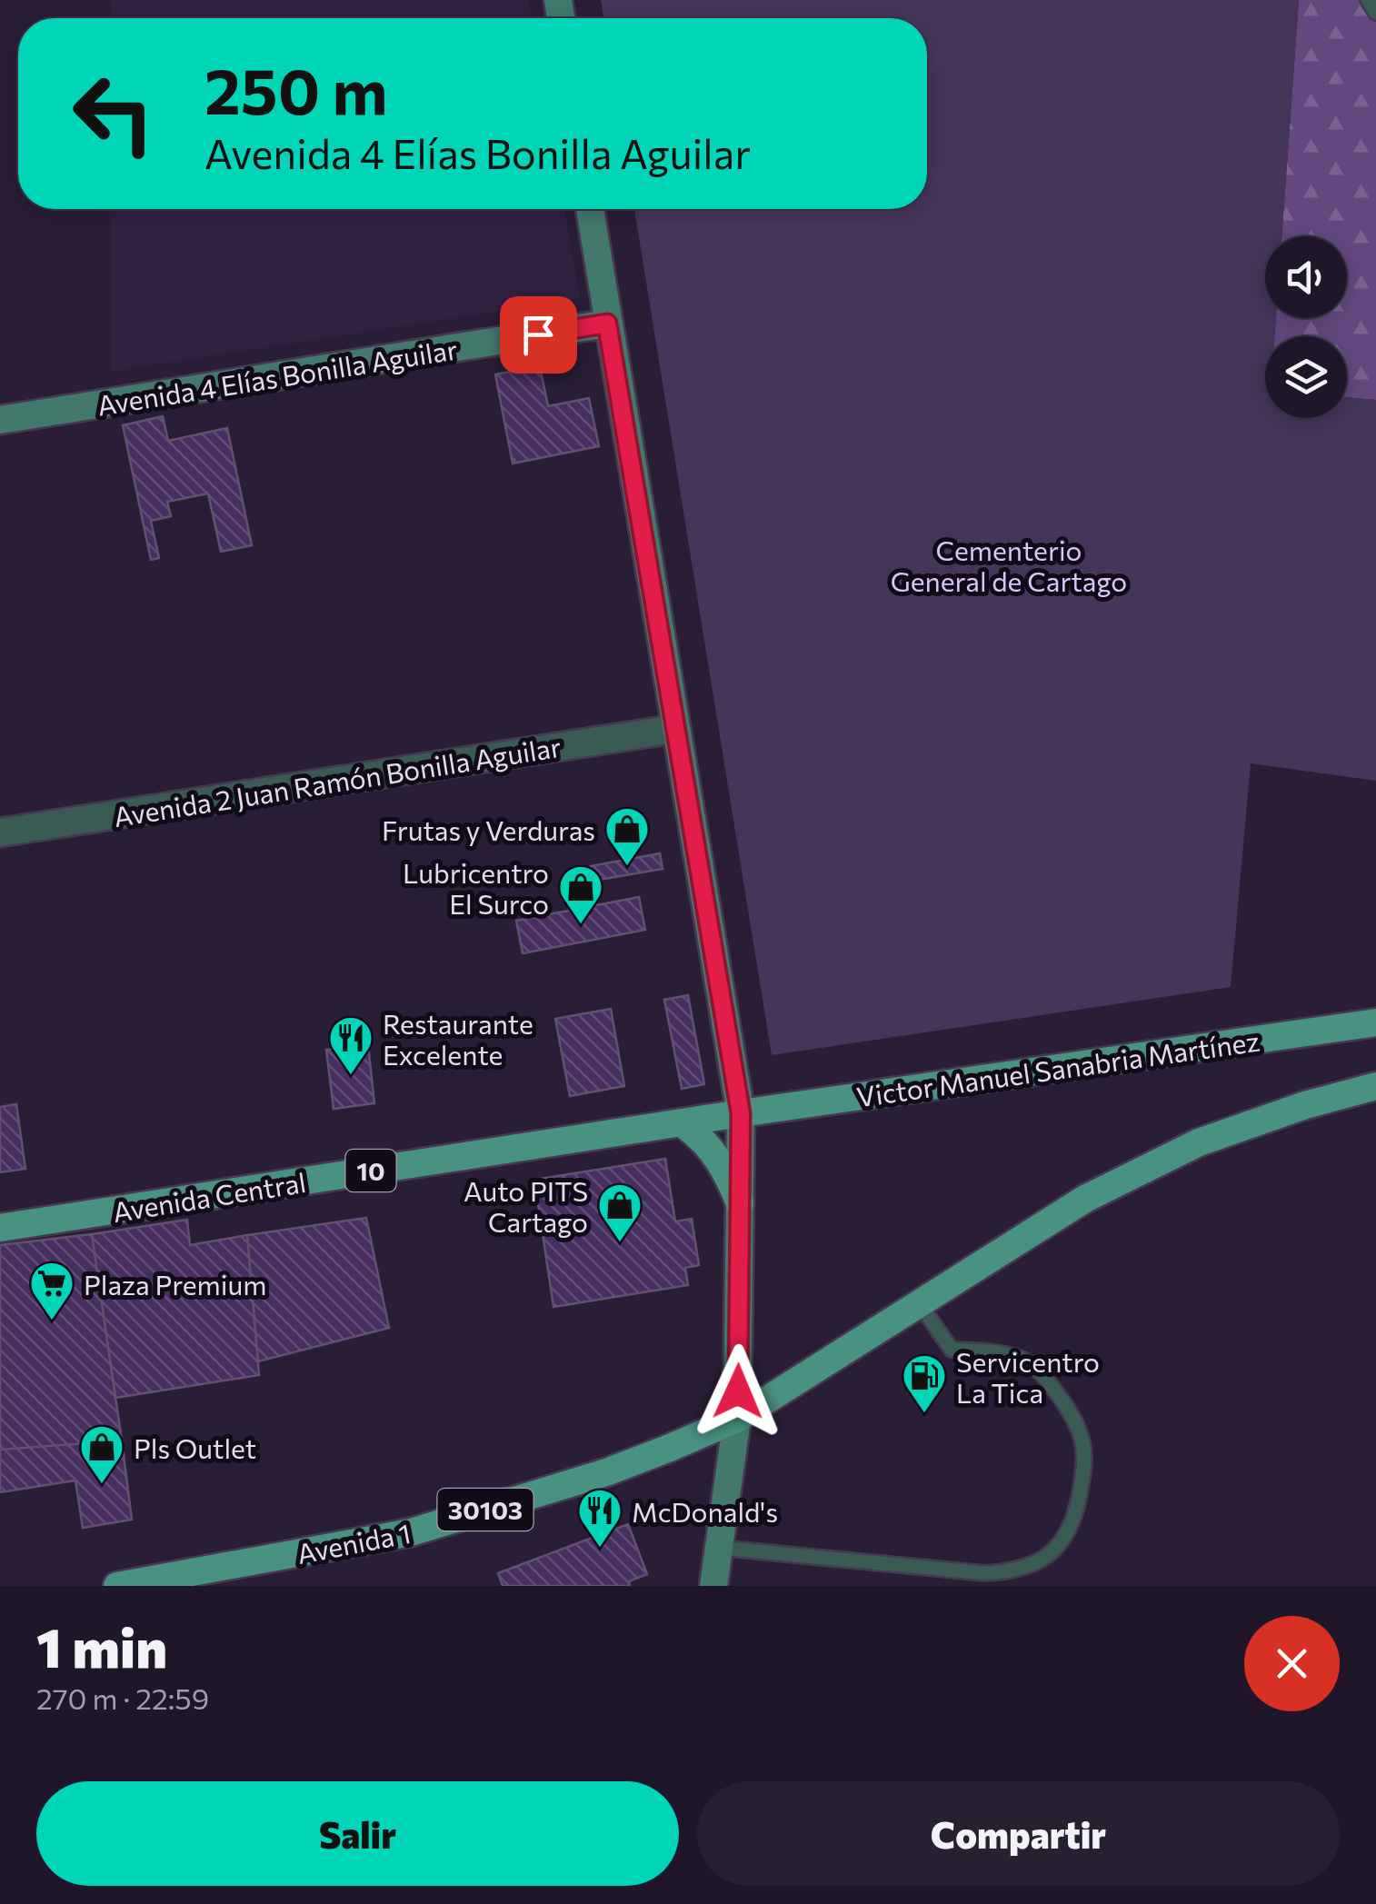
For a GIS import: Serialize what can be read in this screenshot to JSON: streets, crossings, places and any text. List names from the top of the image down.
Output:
{
  "streets": {
    "main road": [
      "Avenida 4 Elías Bonilla Aguilar",
      "Victor Manuel Sanabria Martínez",
      "10",
      "Avenida Central",
      "30103",
      "Avenida 1"
    ],
    "street": ["Avenida 2 Juan Ramón Bonilla Aguilar"]
  },
  "crossings": [
    ["Victor Manuel Sanabria Martínez", "Avenida Central"]
  ],
  "parks": ["Cementerio General de Cartago"],
  "places": {
    "shop": [
      "Frutas y Verduras",
      "Lubricentro El Surco",
      "Auto PITS Cartago",
      "Pls Outlet"
    ],
    "restaurant": ["Restaurante Excelente", "McDonald's"],
    "supermarket": ["Plaza Premium"],
    "fuel station": ["Servicentro La Tica"]
  },
  "page": {
    "turn": ["250 m", "Avenida 4 Elías Bonilla Aguilar"],
    "heading": ["1 min", "270 m · 22:59"],
    "buttons": ["Salir", "Compartir"]
  }
}
